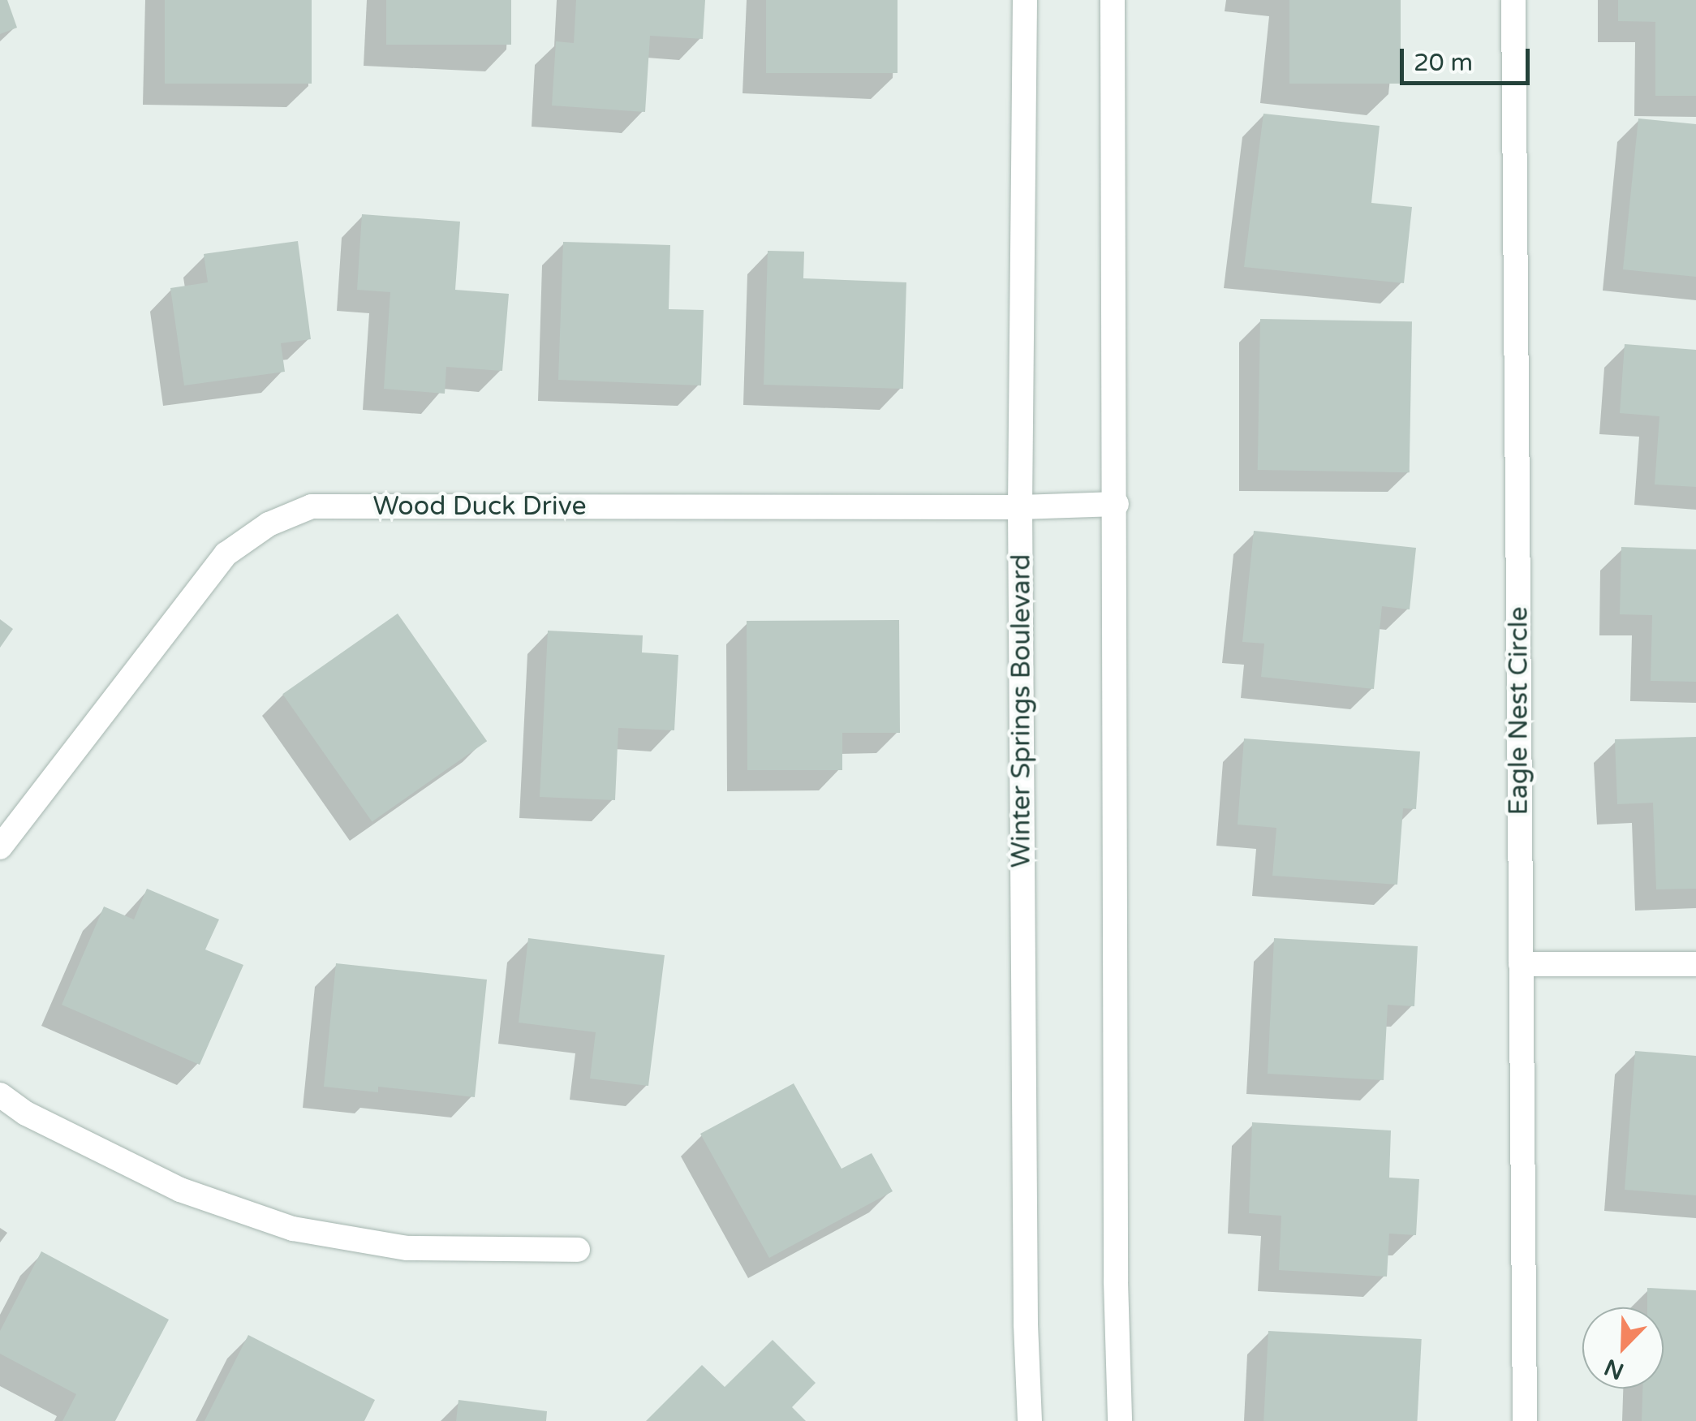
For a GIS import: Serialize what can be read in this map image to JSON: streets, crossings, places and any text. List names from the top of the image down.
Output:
{
  "streets": {
    "street": ["Wood Duck Drive", "Winter Springs Boulevard", "Eagle Nest Circle"]
  },
  "crossings": [
    ["Wood Duck Drive", "Winter Springs Boulevard"]
  ],
  "scale_bar": "20 m",
  "north": "bottom left"
}
